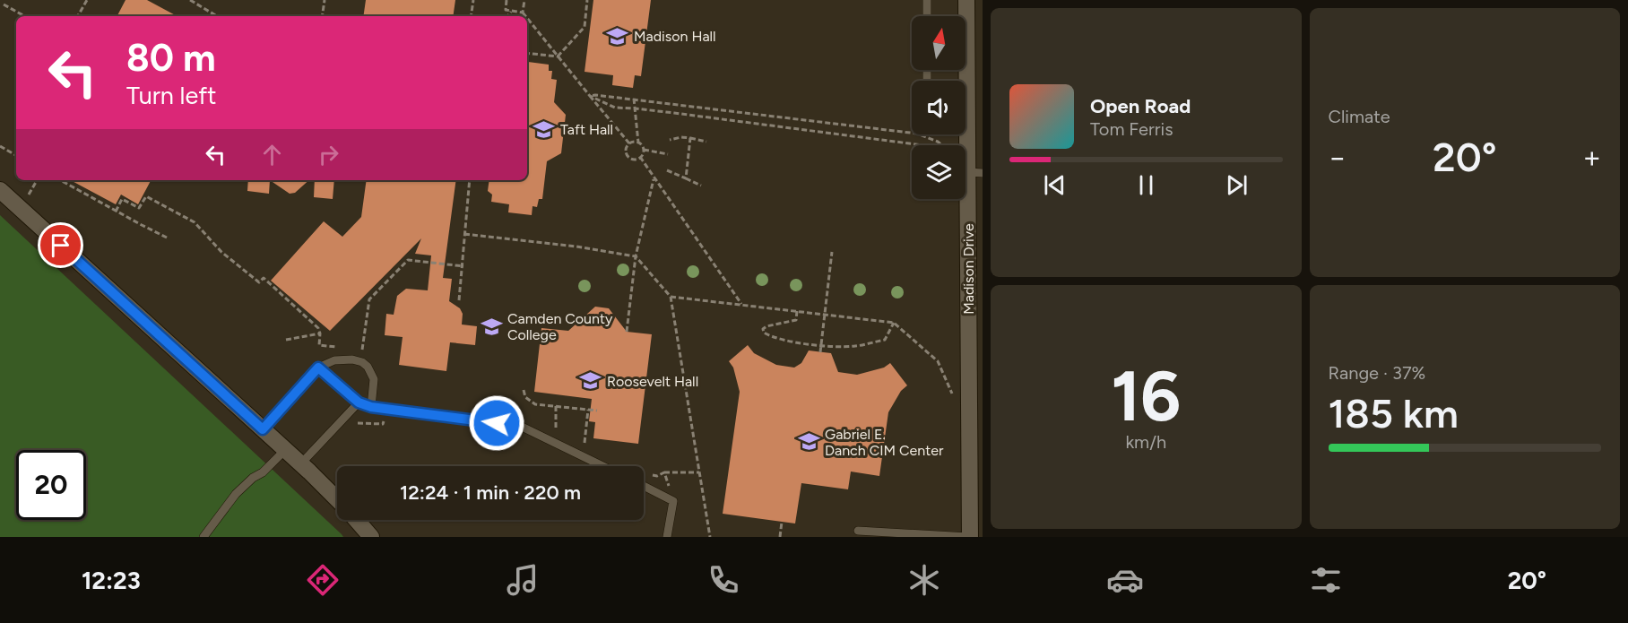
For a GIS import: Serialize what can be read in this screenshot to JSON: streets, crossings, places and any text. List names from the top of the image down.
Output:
{
  "streets": {
    "street": ["Madison Drive"]
  },
  "places": {
    "school or university": [
      "Madison Hall",
      "Taft Hall",
      "Camden County College",
      "Roosevelt Hall",
      "Gabriel E. Danch CIM Center"
    ]
  },
  "north": "top",
  "page": {
    "tile": [
      "Climate",
      ["16", "km/h"],
      ["Range · 37%", "185 km"]
    ],
    "turn": ["80 m", "Turn left"],
    "song": ["Open Road", "Tom Ferris"],
    "heat": ["−", "20°", "+"],
    "limit": "20",
    "trip": "12:24 · 1 min · 220 m",
    "tabs": ["12:23", "20°"]
  }
}
